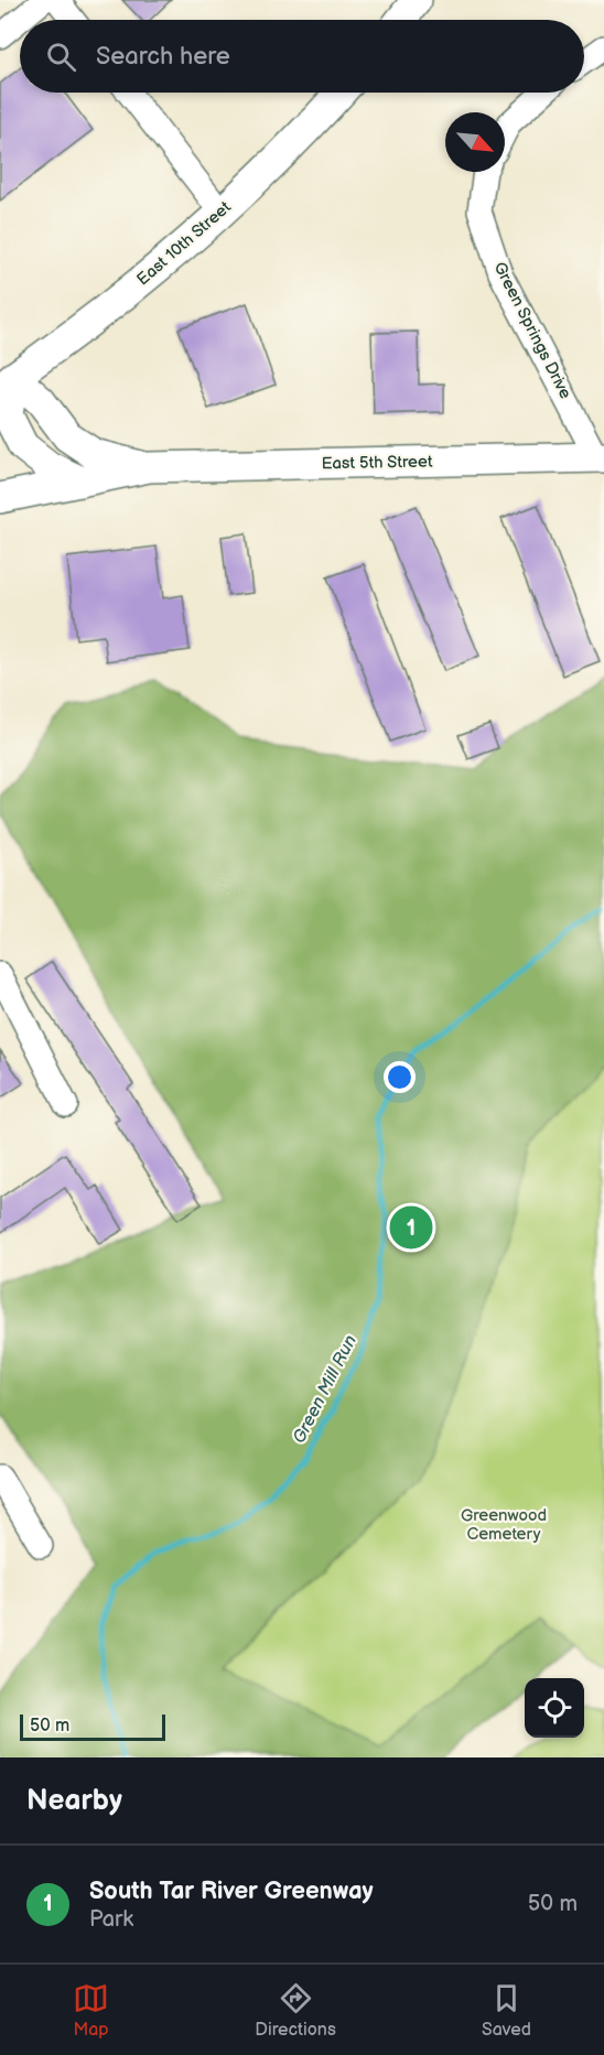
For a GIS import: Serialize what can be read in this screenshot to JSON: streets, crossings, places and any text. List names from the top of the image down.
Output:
{
  "streets": {
    "main road": ["East 10th Street", "East 5th Street"],
    "street": ["Green Springs Drive"]
  },
  "crossings": [
    ["East 10th Street", "East 5th Street"],
    ["Green Springs Drive", "East 5th Street"]
  ],
  "water": ["Green Mill Run"],
  "parks": ["Greenwood Cemetery"],
  "scale_bar": "50 m",
  "north": "bottom right",
  "page": {
    "search": "Search here",
    "pins": "1",
    "scale": "50 m",
    "heading": "Nearby",
    "list": [
      {
        "mark": "1",
        "name": "South Tar River Greenway",
        "note": "Park",
        "value": "50 m"
      }
    ],
    "nav": ["Map", "Directions", "Saved"]
  }
}
